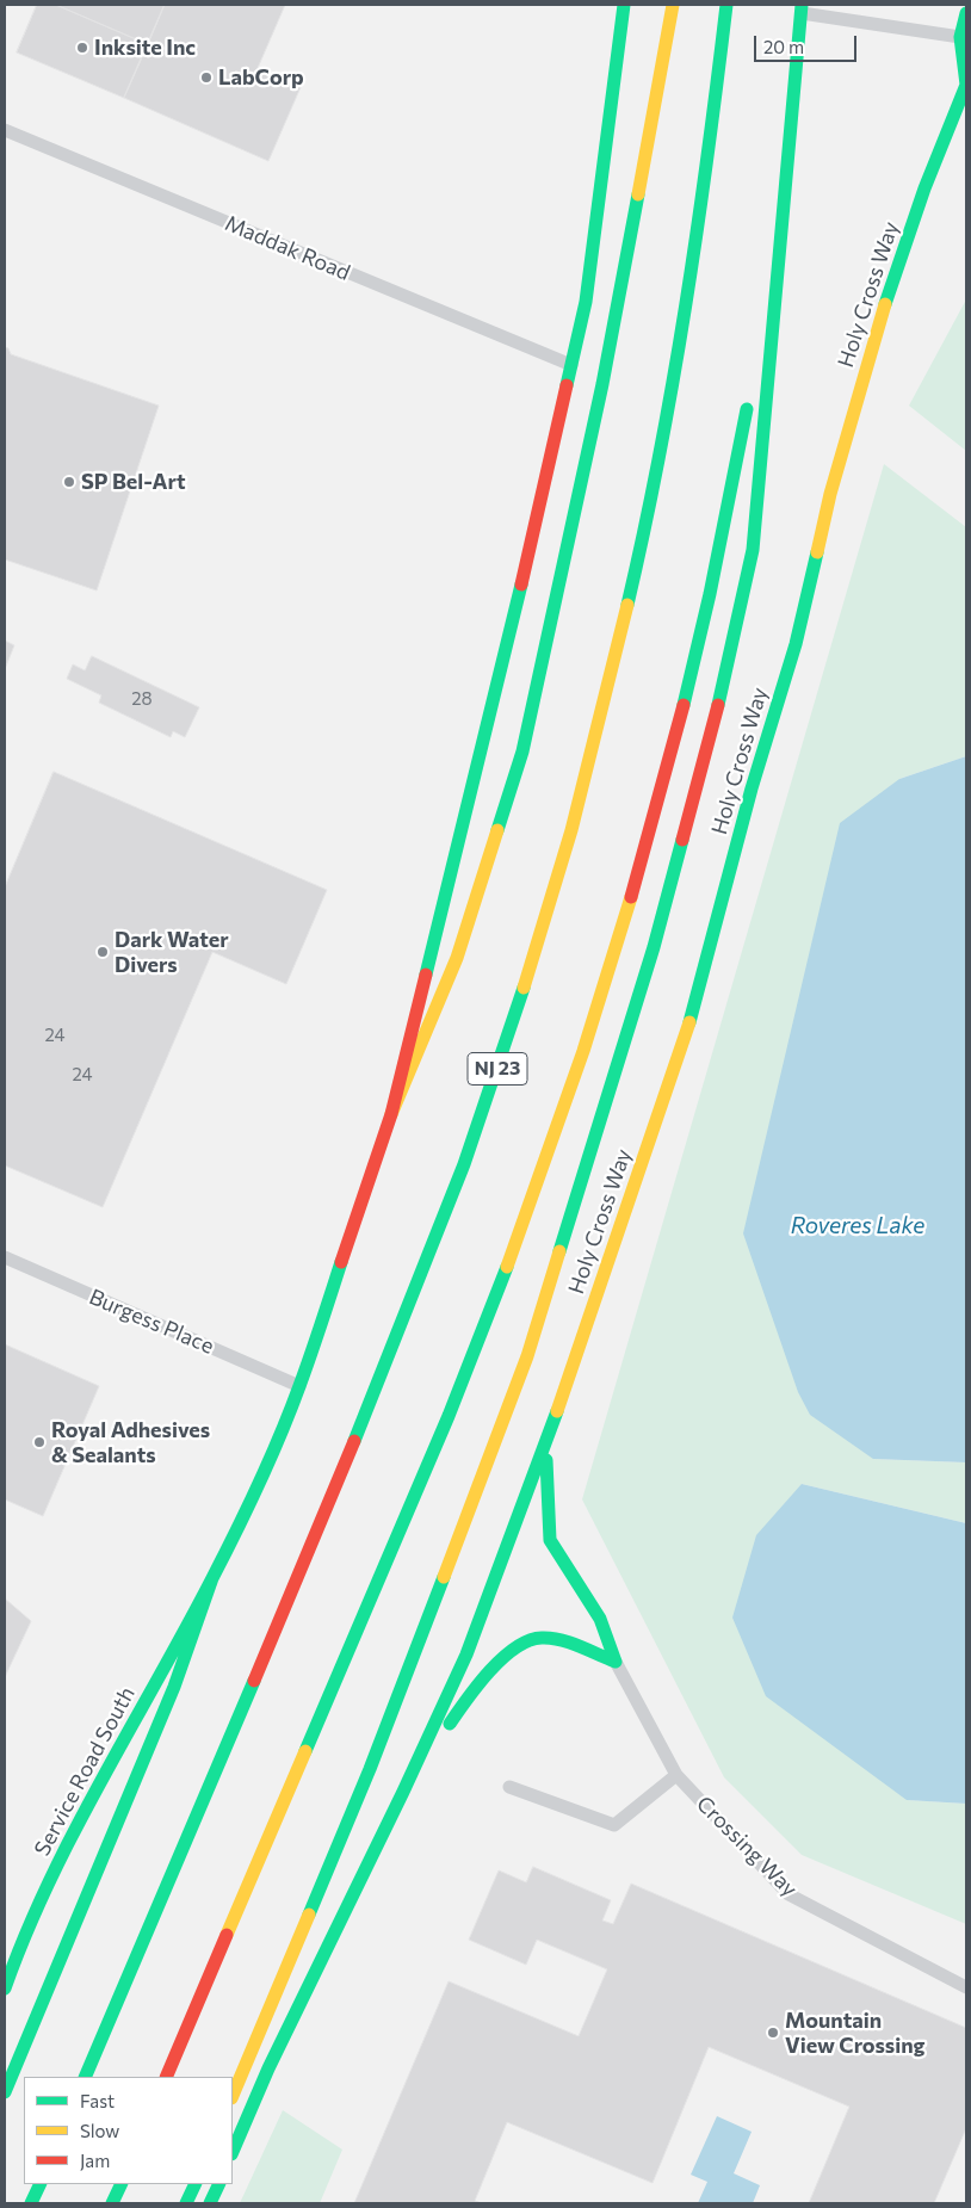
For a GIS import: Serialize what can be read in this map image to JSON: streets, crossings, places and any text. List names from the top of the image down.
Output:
{
  "streets": {
    "main road": ["Holy Cross Way", "NJ 23", "Service Road South"],
    "lane": ["Maddak Road", "Burgess Place", "Crossing Way"]
  },
  "water": ["Roveres Lake"],
  "places": [
    "Inksite Inc",
    "LabCorp",
    "SP Bel-Art",
    "Dark Water Divers",
    "Royal Adhesives & Sealants",
    "Mountain View Crossing"
  ],
  "house_numbers": ["28", "24", "24"],
  "legend": ["Fast", "Slow", "Jam"],
  "scale_bar": "20 m"
}
